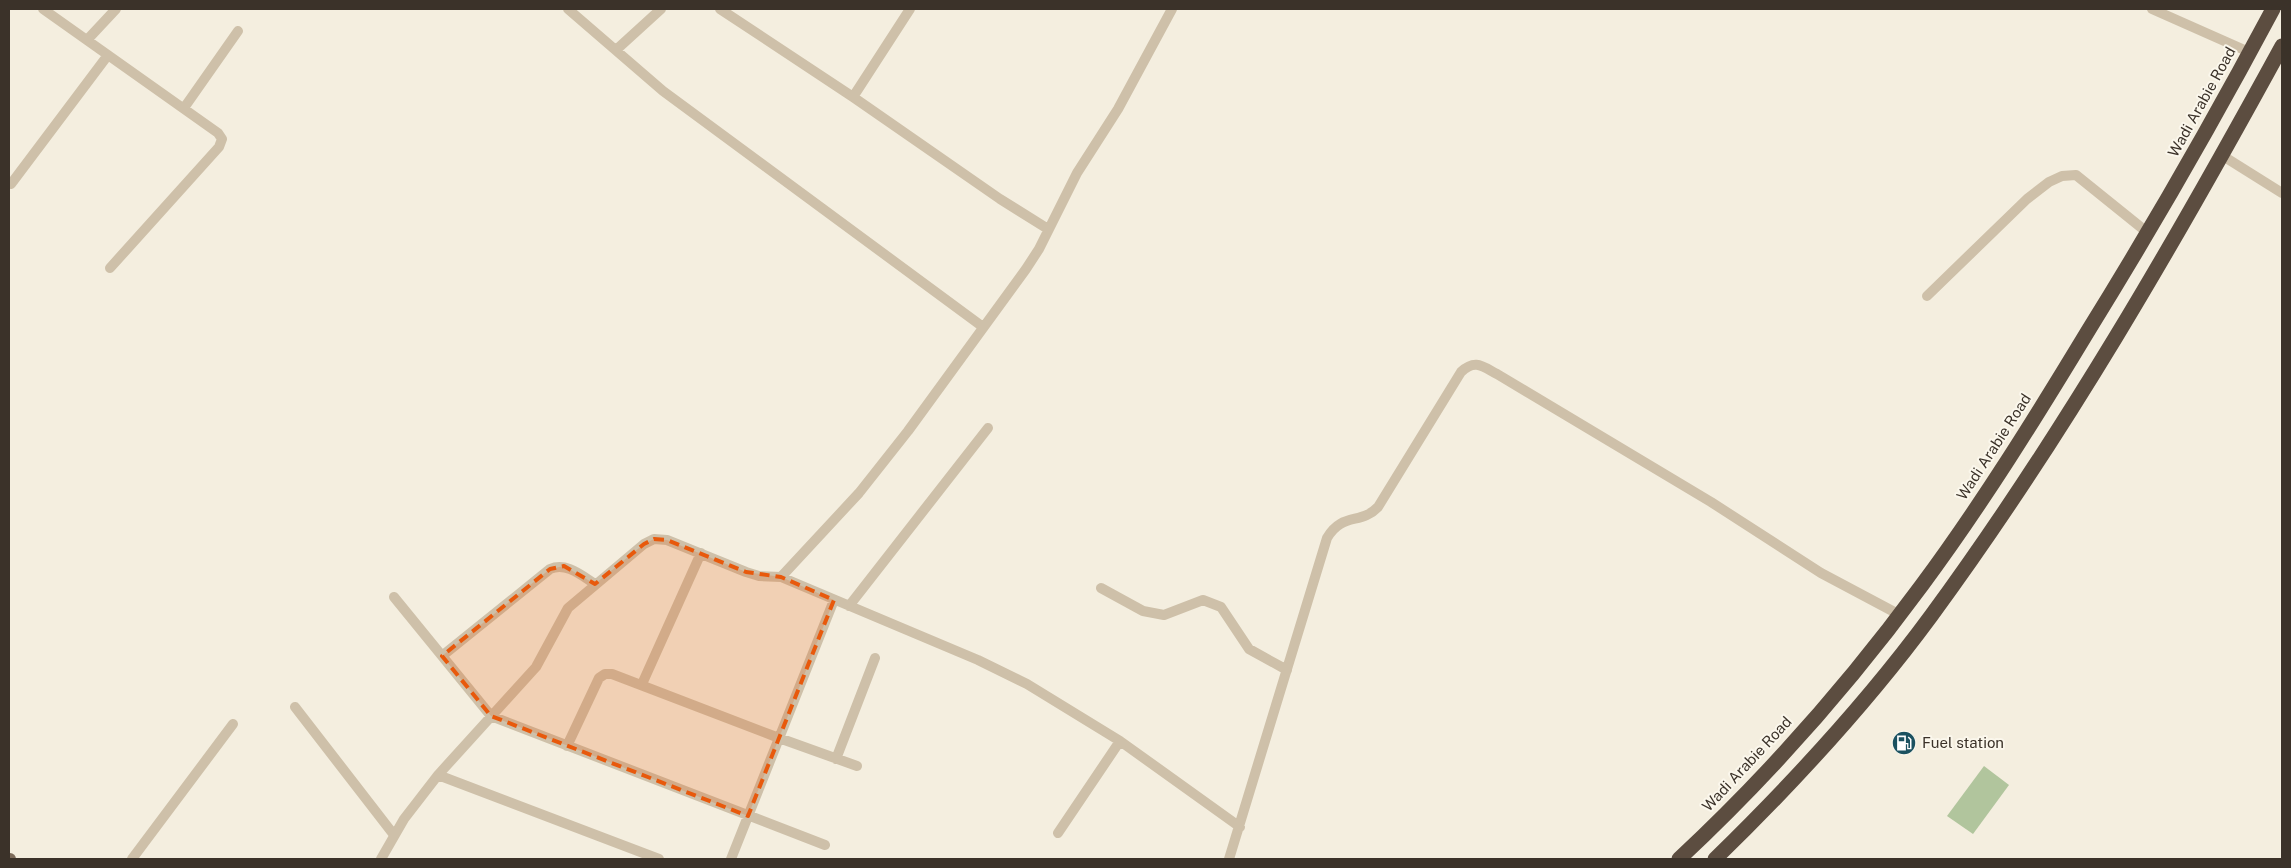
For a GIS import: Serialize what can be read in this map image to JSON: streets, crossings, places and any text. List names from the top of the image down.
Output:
{
  "streets": {
    "highway": ["Wadi Arabie Road"]
  },
  "places": {
    "fuel station": ["Fuel station"]
  }
}
